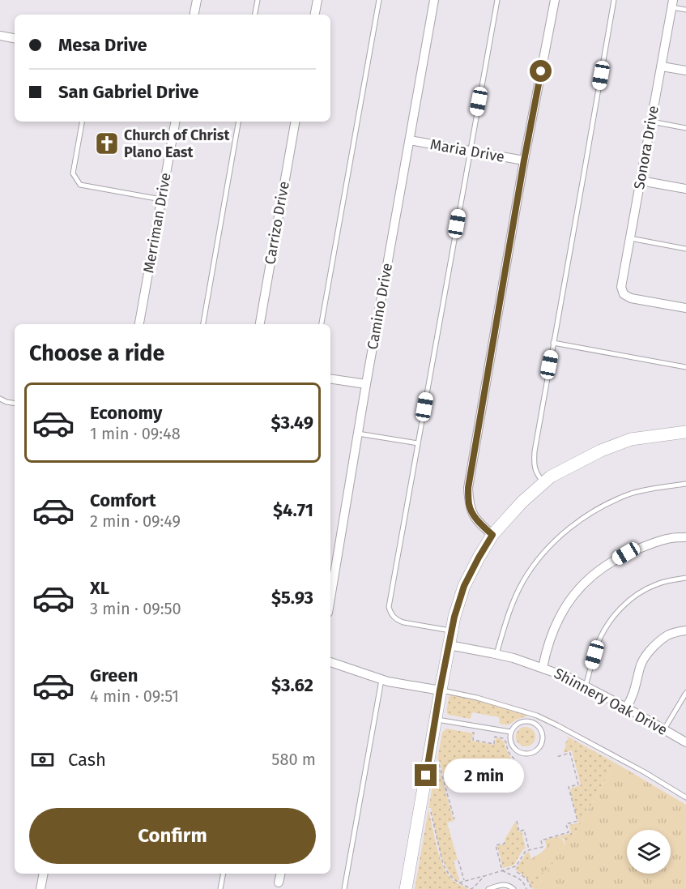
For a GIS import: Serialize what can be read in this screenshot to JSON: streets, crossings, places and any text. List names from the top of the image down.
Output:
{
  "streets": {
    "street": [
      "Sonora Drive",
      "Maria Drive",
      "Merriman Drive",
      "Carrizo Drive",
      "Camino Drive",
      "Shinnery Oak Drive"
    ]
  },
  "crossings": [
    ["Maria Drive", "Camino Drive"]
  ],
  "places": {
    "church": ["Church of Christ Plano East"]
  },
  "page": {
    "banner": ["Mesa Drive", "San Gabriel Drive"],
    "heading": "Choose a ride",
    "list": [
      {
        "name": "Economy",
        "note": "1 min · 09:48",
        "value": "$3.49"
      },
      {
        "name": "Comfort",
        "note": "2 min · 09:49",
        "value": "$4.71"
      },
      {
        "name": "XL",
        "note": "3 min · 09:50",
        "value": "$5.93"
      },
      {
        "name": "Green",
        "note": "4 min · 09:51",
        "value": "$3.62"
      }
    ],
    "pay": ["Cash", "580 m"],
    "bubble": "2 min",
    "buttons": "Confirm"
  }
}
